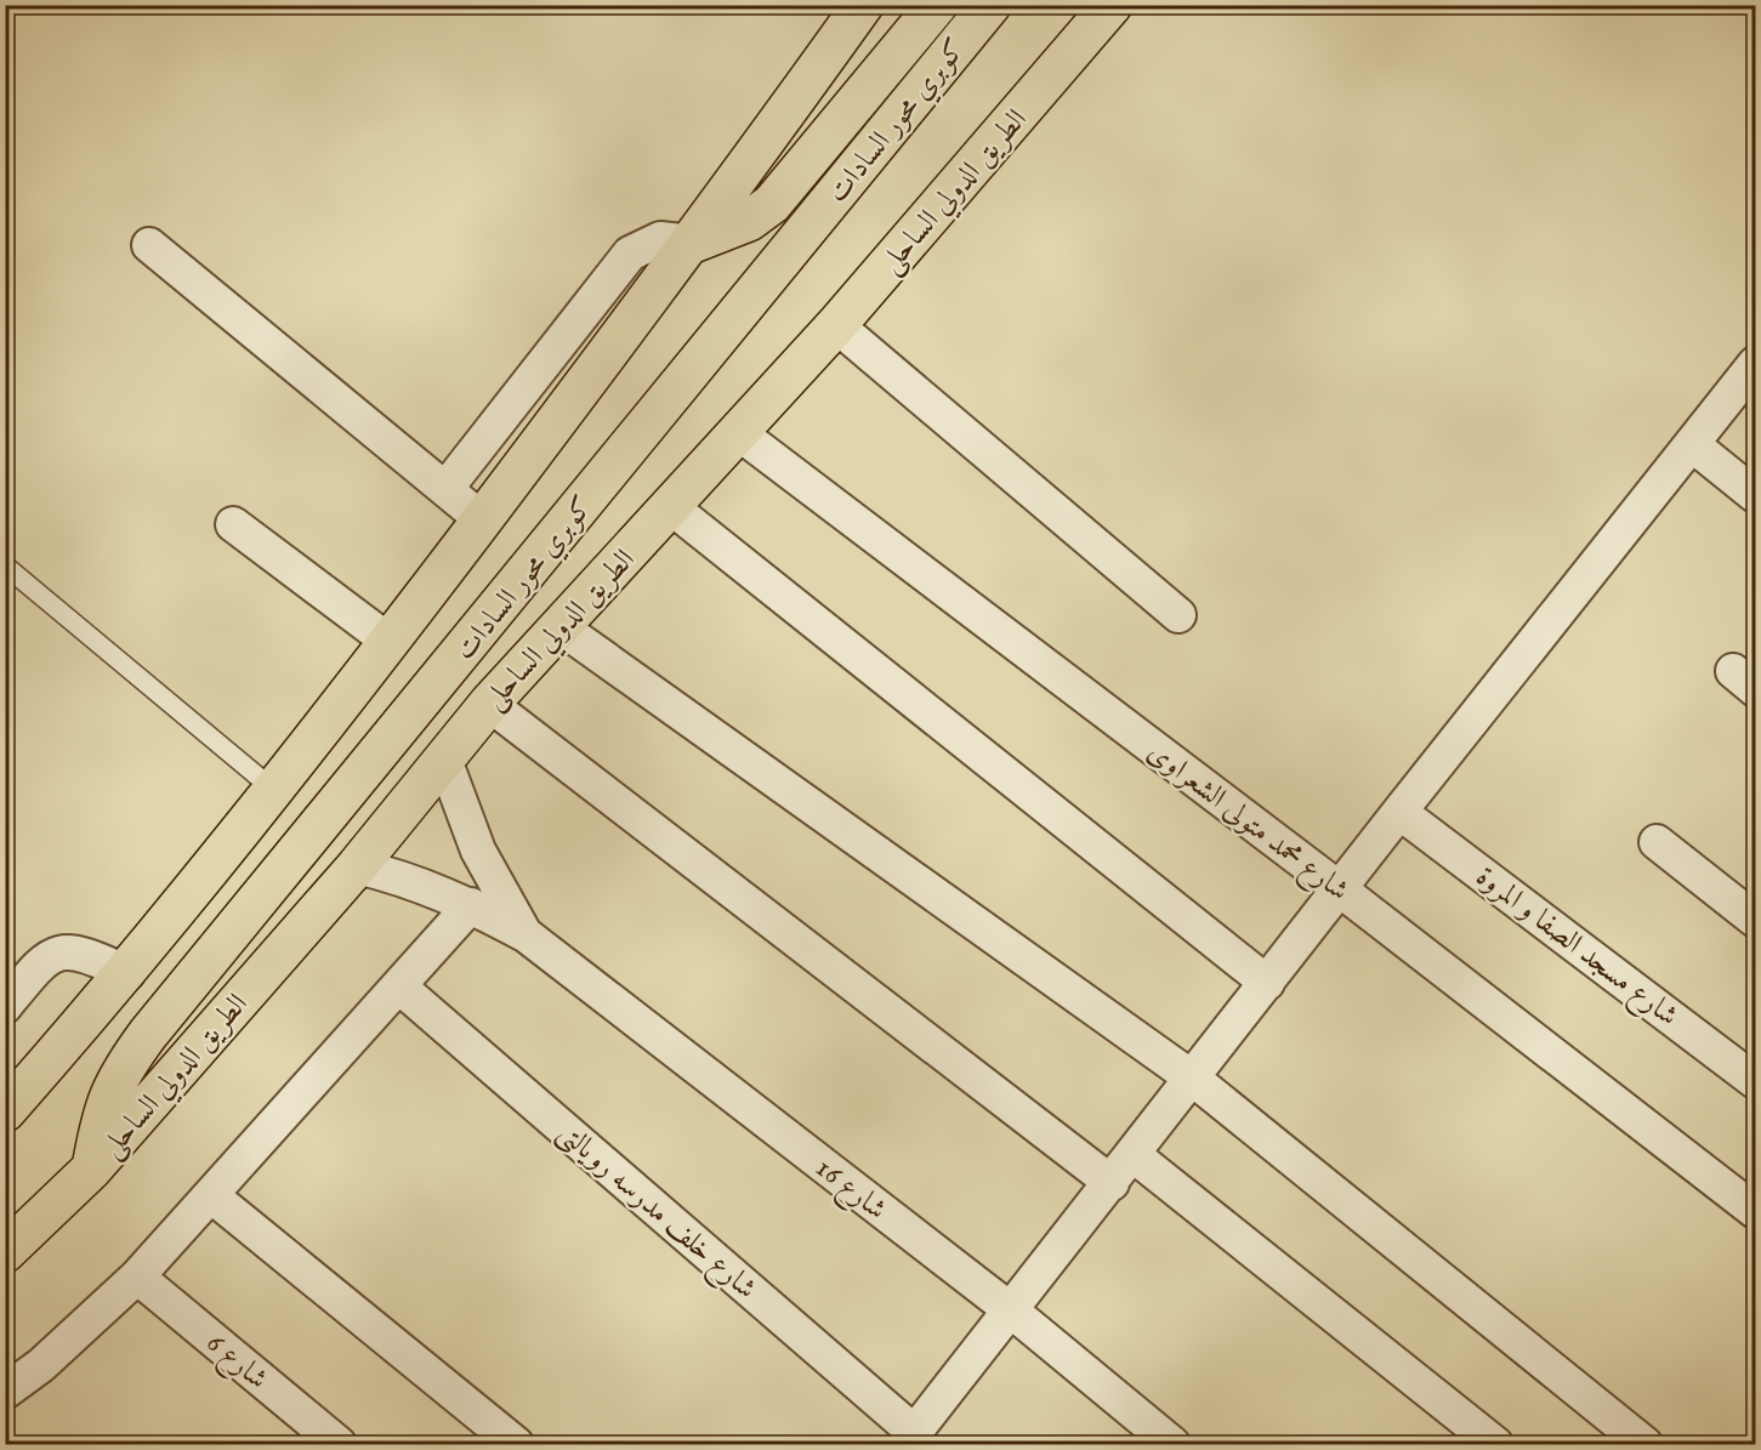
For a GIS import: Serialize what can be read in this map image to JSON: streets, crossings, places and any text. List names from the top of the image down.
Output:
{
  "streets": {
    "main road": ["كوبري محور السادات", "الطريق الدولي الساحلى"],
    "street": [
      "شارع محمد متولى الشعراوى",
      "شارع مسجد الصفا و المروة",
      "شارع 16",
      "شارع خلف مدرسه رويالتى",
      "شارع 6"
    ]
  },
  "crossings": [
    ["كوبري محور السادات", "الطريق الدولي الساحلى"],
    ["الطريق الدولي الساحلى", "شارع محمد متولى الشعراوى"],
    ["الطريق الدولي الساحلى", "شارع 16"]
  ]
}
